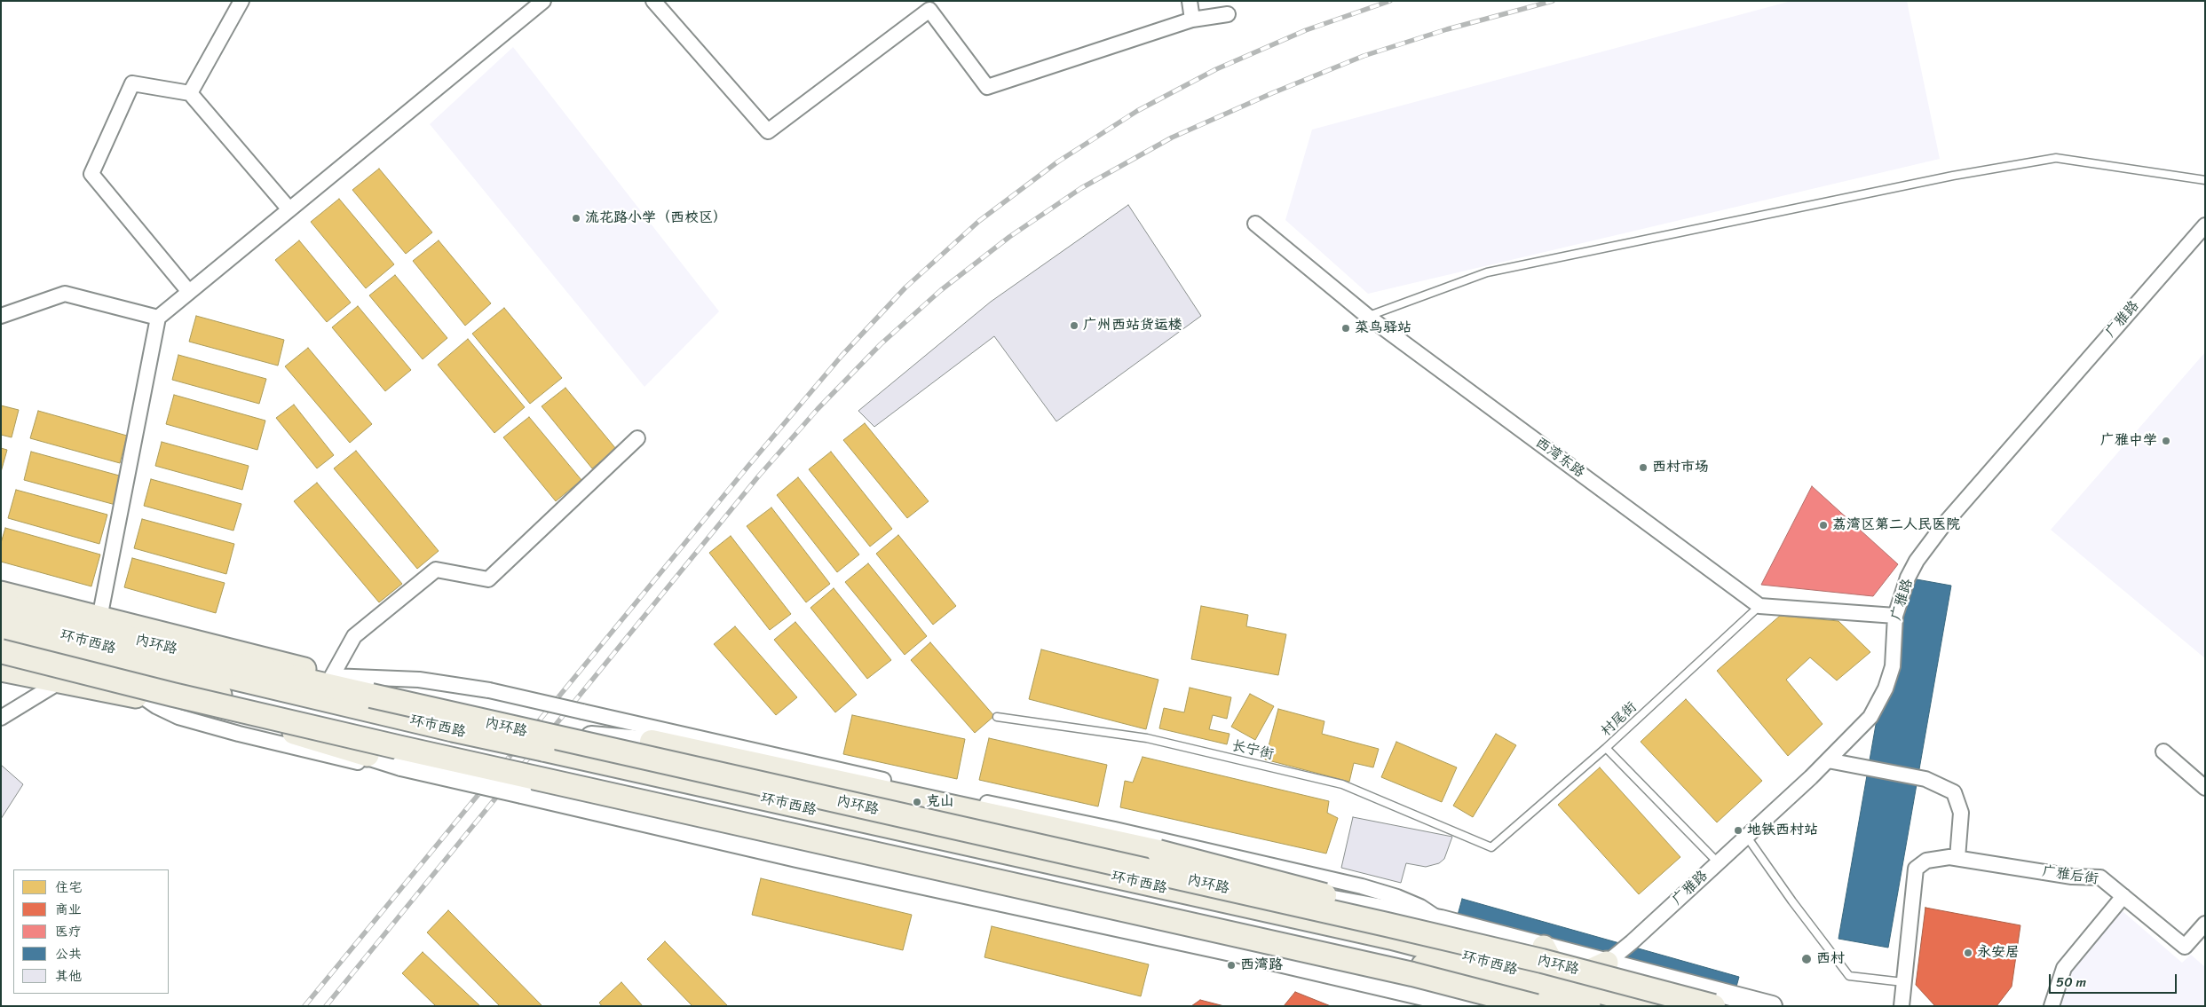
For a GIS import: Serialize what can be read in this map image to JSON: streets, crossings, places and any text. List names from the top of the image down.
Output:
{
  "streets": {
    "highway": ["内环路"],
    "main road": ["环市西路"],
    "street": ["广雅路", "西湾东路", "广雅后街"],
    "lane": ["村尾街", "长宁街"]
  },
  "crossings": [
    ["西湾东路", "村尾街"],
    ["村尾街", "长宁街"]
  ],
  "places": [
    "流花路小学（西校区）",
    "广州西站货运楼",
    "菜鸟驿站",
    "广雅中学",
    "西村市场",
    "荔湾区第二人民医院",
    "克山",
    "地铁西村站",
    "永安居",
    "西村",
    "西湾路"
  ],
  "legend": [
    "住宅",
    "商业",
    "医疗",
    "公共",
    "其他"
  ],
  "scale_bar": "50 m"
}
